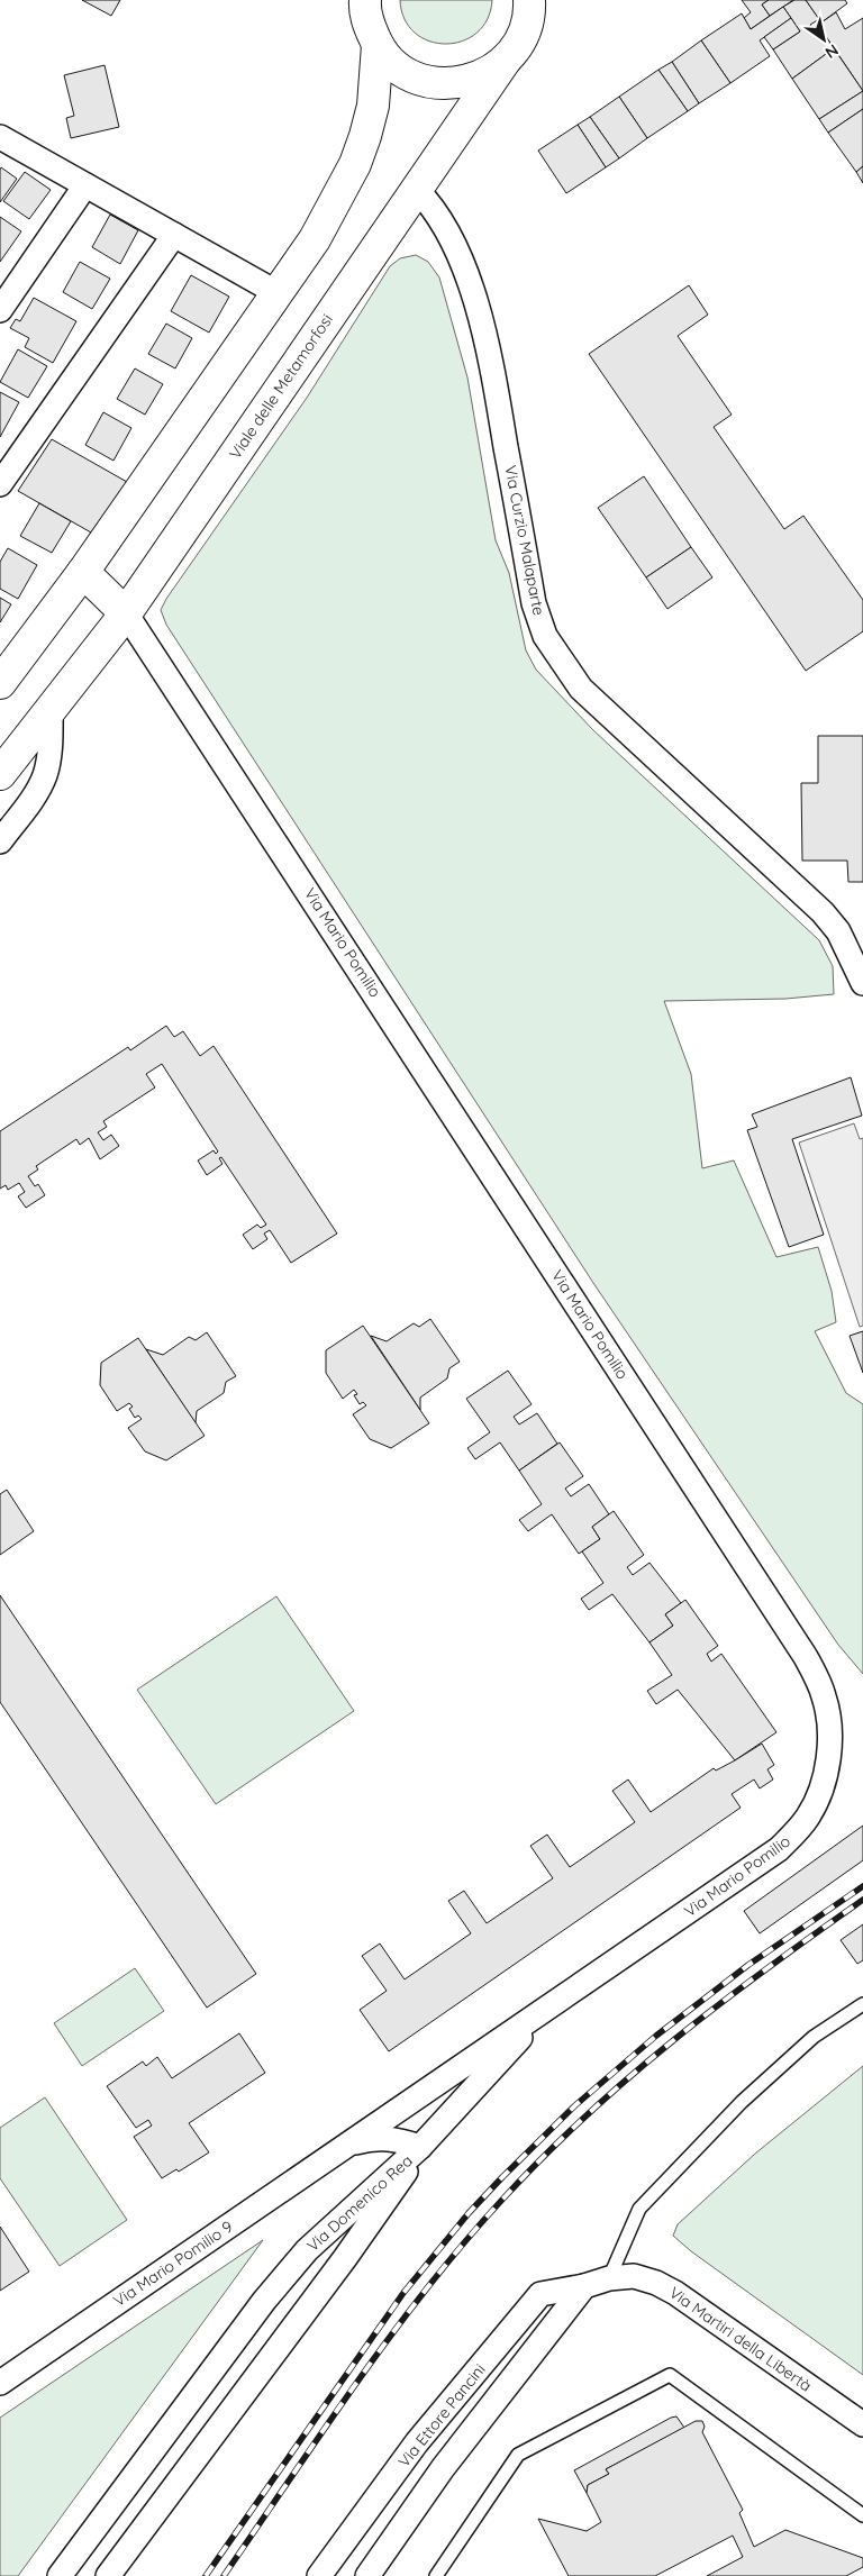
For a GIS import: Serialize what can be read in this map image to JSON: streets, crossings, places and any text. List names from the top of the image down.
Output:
{
  "streets": {
    "street": [
      "Viale delle Metamorfosi",
      "Via Curzio Malaparte",
      "Via Mario Pomilio",
      "Via Domenico Rea",
      "Via Mario Pomilio 9",
      "Via Martiri della Libertà",
      "Via Ettore Pancini"
    ]
  },
  "crossings": [
    ["Viale delle Metamorfosi", "Via Curzio Malaparte"],
    ["Viale delle Metamorfosi", "Via Mario Pomilio"],
    ["Via Mario Pomilio", "Via Domenico Rea"],
    ["Via Mario Pomilio", "Via Mario Pomilio 9"],
    ["Via Martiri della Libertà", "Via Ettore Pancini"]
  ],
  "north": "bottom right"
}
